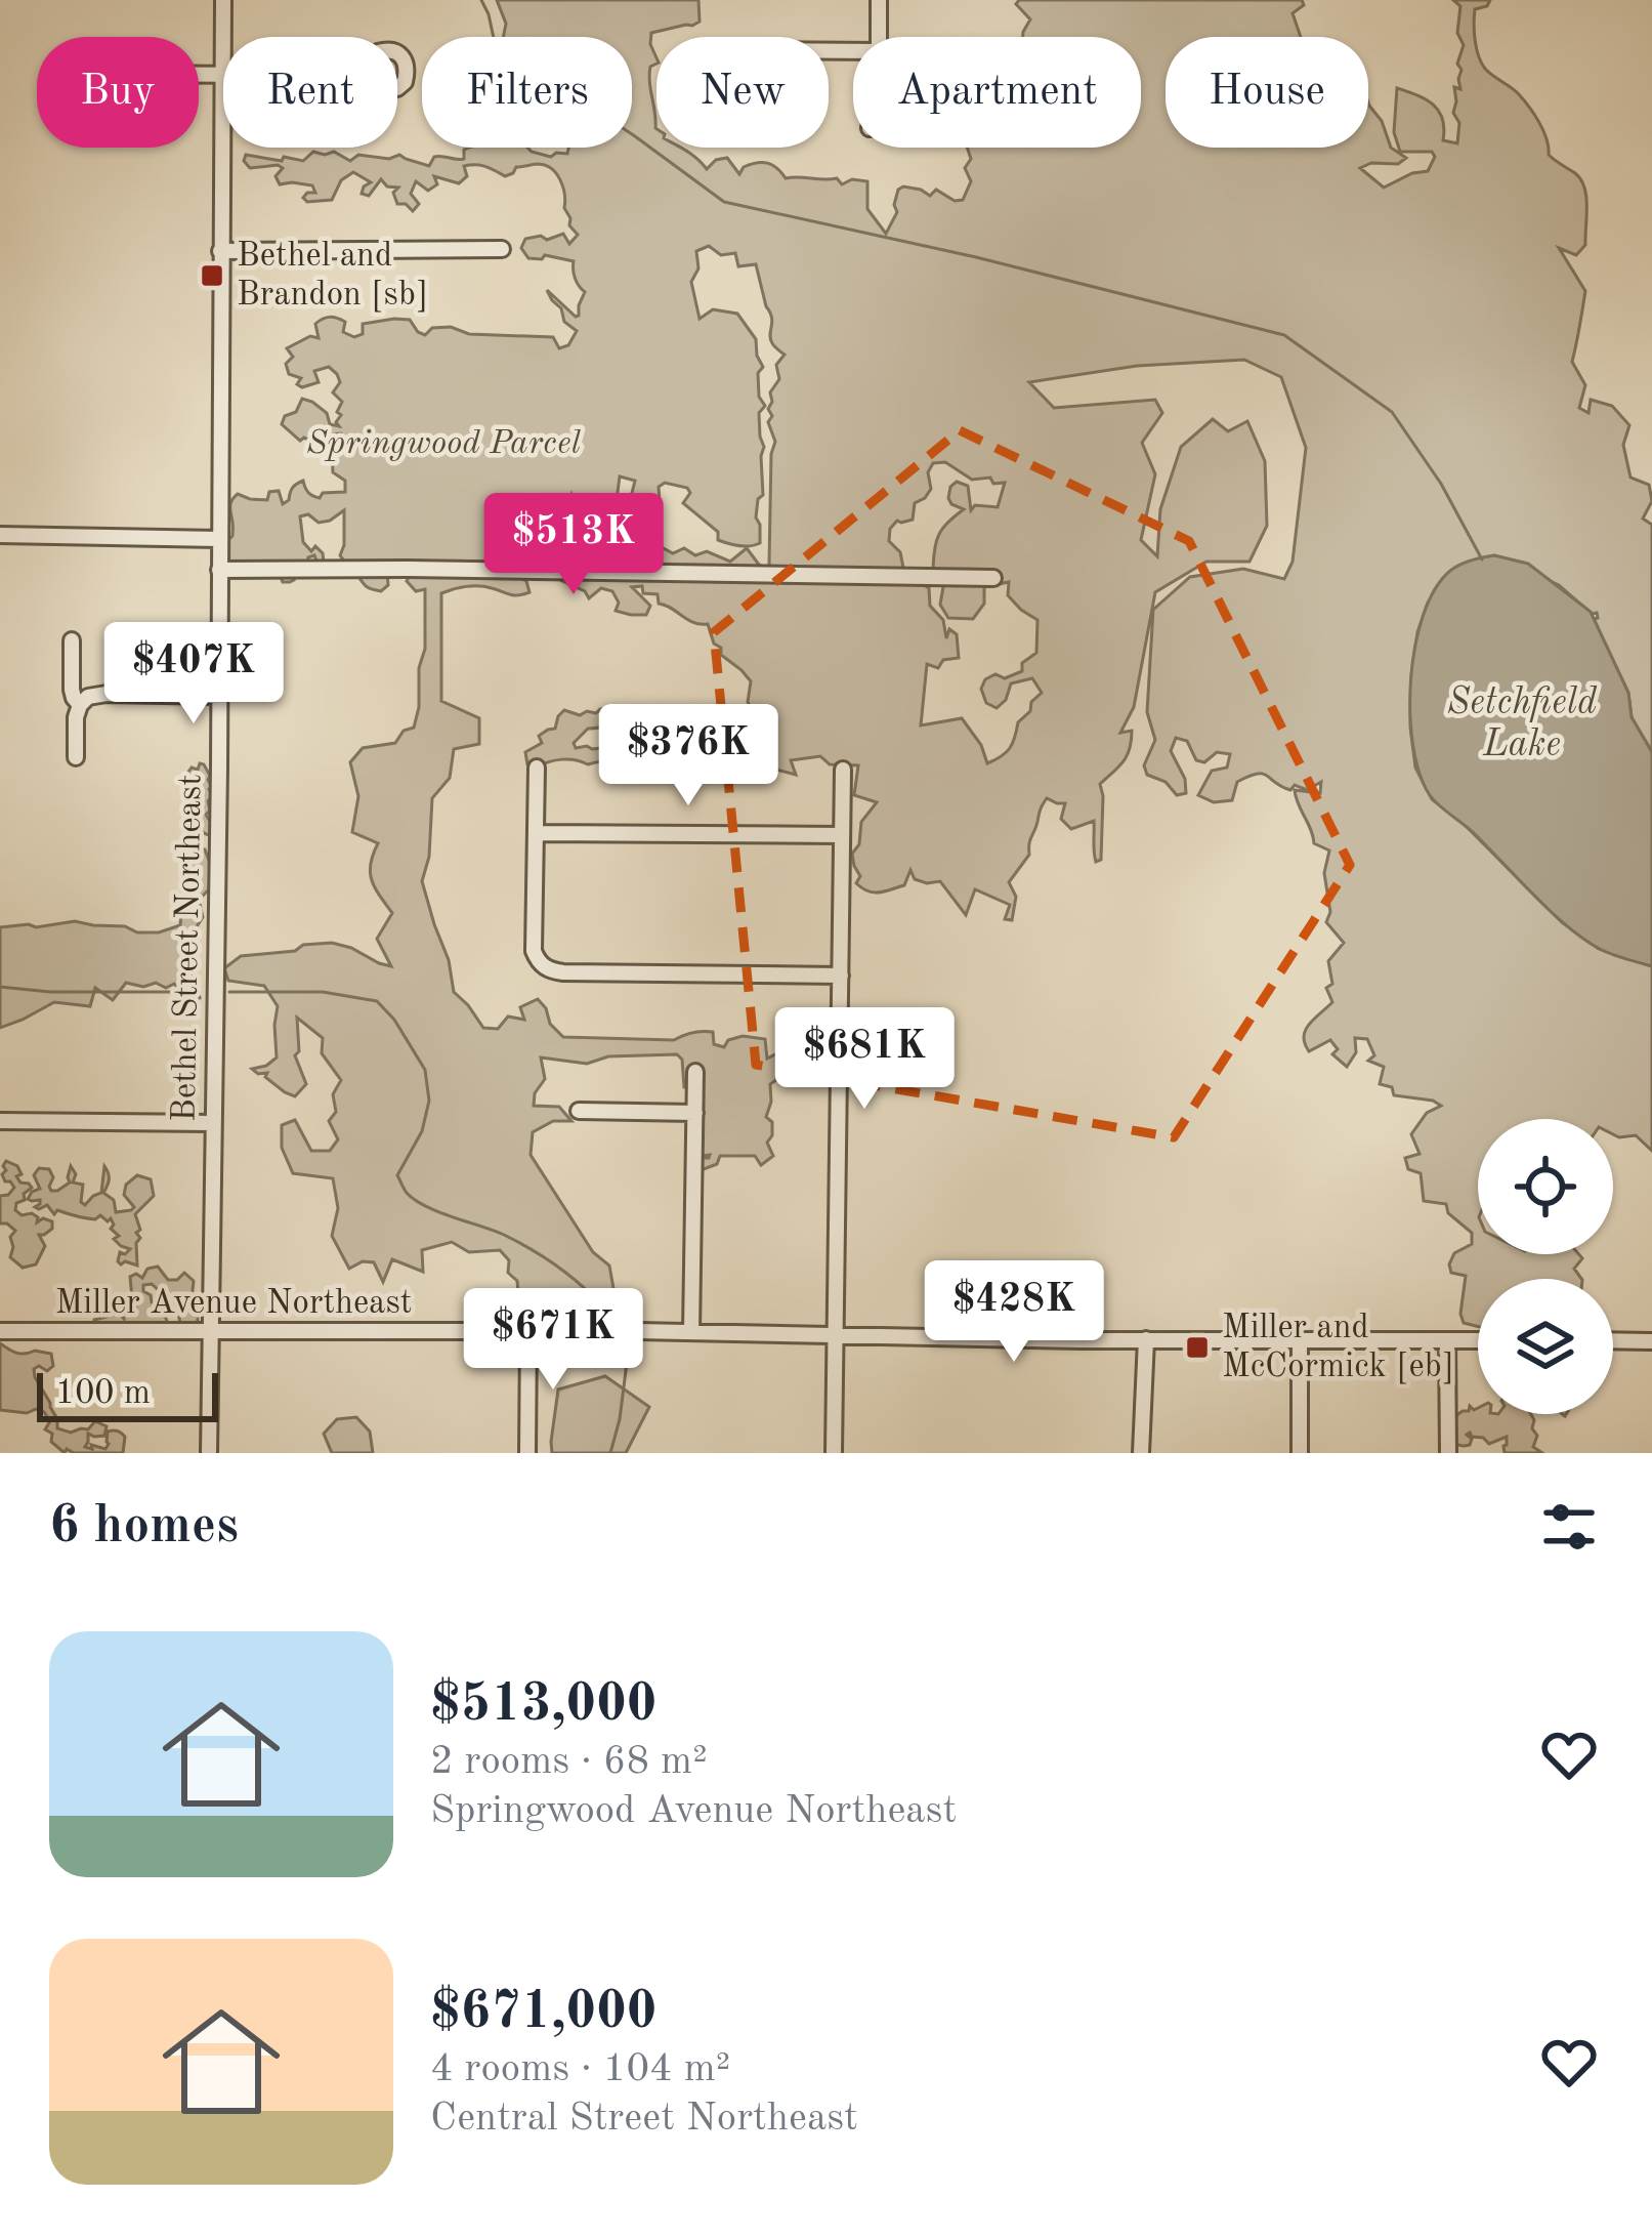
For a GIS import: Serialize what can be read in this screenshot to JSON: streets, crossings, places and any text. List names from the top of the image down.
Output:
{
  "streets": {
    "street": ["Bethel Street Northeast", "Miller Avenue Northeast"]
  },
  "crossings": [
    ["Bethel Street Northeast", "Miller Avenue Northeast"]
  ],
  "water": ["Setchfield Lake"],
  "parks": ["Springwood Parcel"],
  "places": {
    "transit": ["Bethel and Brandon [sb]", "Miller and McCormick [eb]"]
  },
  "scale_bar": "100 m",
  "page": {
    "chip": [
      "Buy",
      "Rent",
      "Filters",
      "New",
      "Apartment",
      "House"
    ],
    "price": [
      "$513K",
      "$407K",
      "$376K",
      "$681K",
      "$428K",
      "$671K"
    ],
    "scale": "100 m",
    "heading": "6 homes",
    "list": [
      {
        "name": "$513,000",
        "note": "2 rooms · 68 m² · Springwood Avenue Northeast"
      },
      {
        "name": "$671,000",
        "note": "4 rooms · 104 m² · Central Street Northeast"
      }
    ]
  }
}
